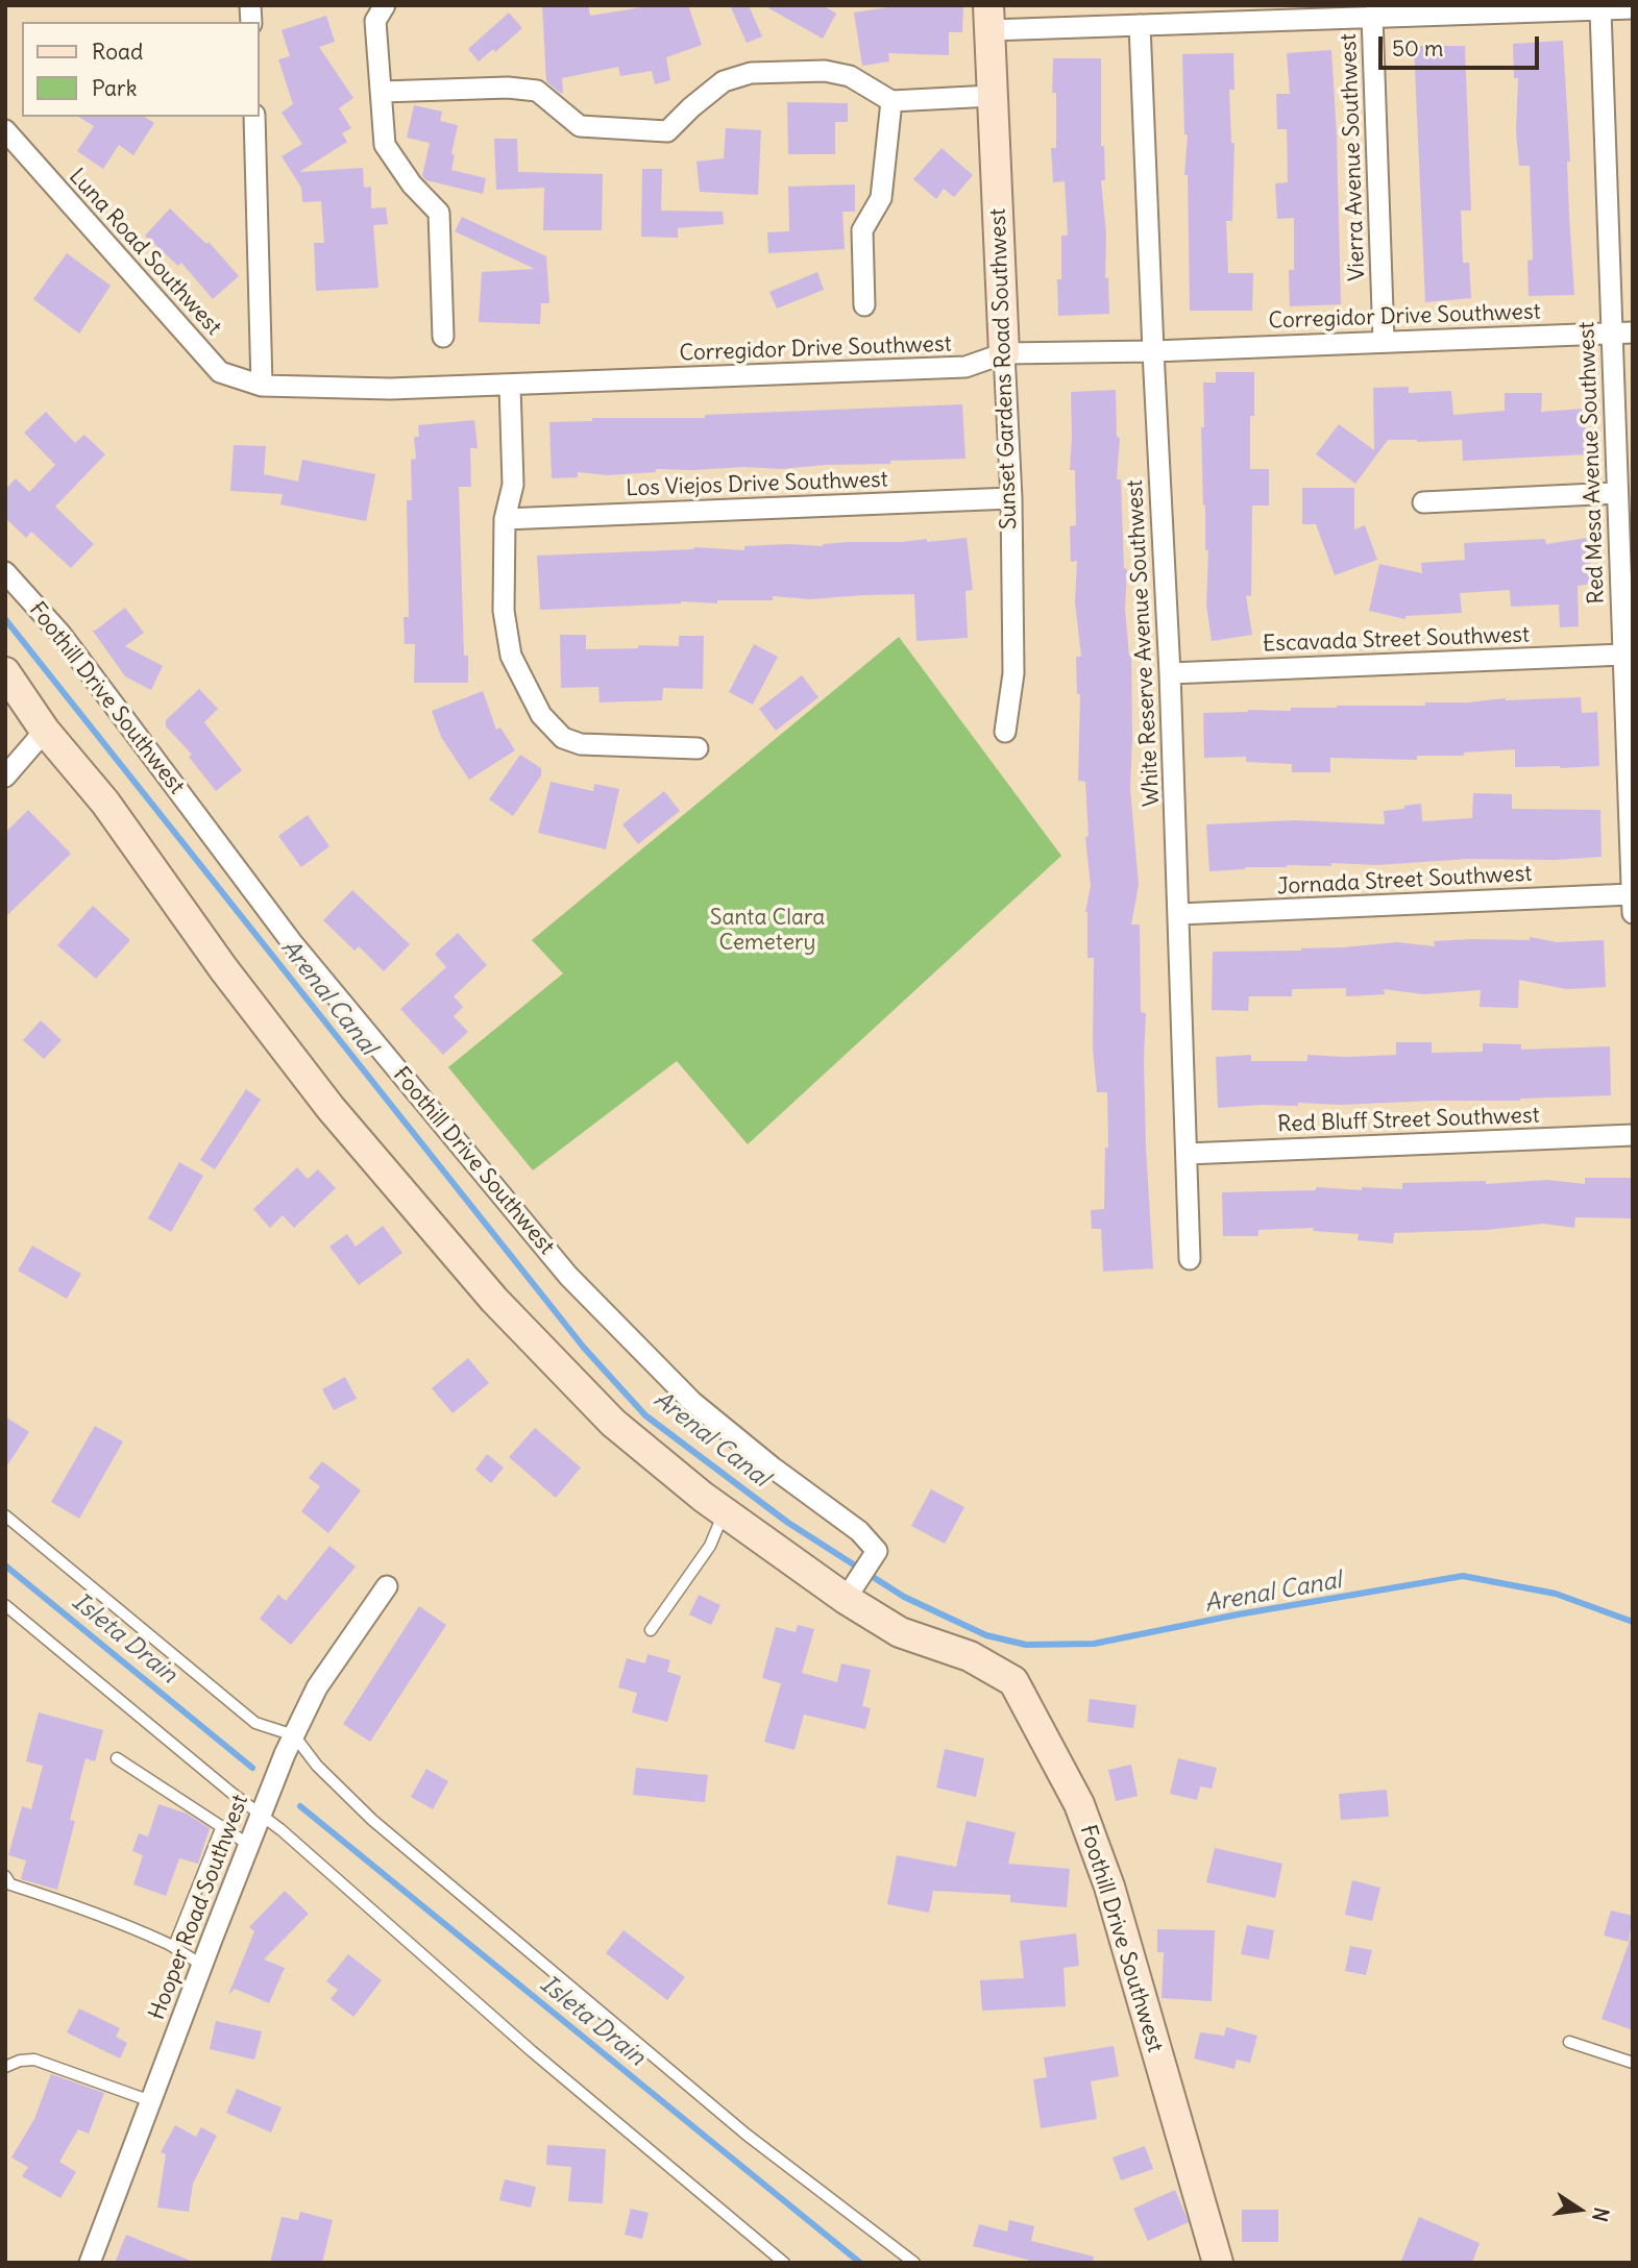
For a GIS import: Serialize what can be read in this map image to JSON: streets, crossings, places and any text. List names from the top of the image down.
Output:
{
  "streets": {
    "street": [
      "Vierra Avenue Southwest",
      "Luna Road Southwest",
      "Corregidor Drive Southwest",
      "Sunset Gardens Road Southwest",
      "Red Mesa Avenue Southwest",
      "Los Viejos Drive Southwest",
      "Escavada Street Southwest",
      "White Reserve Avenue Southwest",
      "Foothill Drive Southwest",
      "Jornada Street Southwest",
      "Red Bluff Street Southwest",
      "Hooper Road Southwest"
    ]
  },
  "crossings": [
    ["Vierra Avenue Southwest", "Corregidor Drive Southwest"],
    ["Luna Road Southwest", "Corregidor Drive Southwest"],
    ["Corregidor Drive Southwest", "Sunset Gardens Road Southwest"],
    ["Corregidor Drive Southwest", "Red Mesa Avenue Southwest"],
    ["Corregidor Drive Southwest", "White Reserve Avenue Southwest"],
    ["Sunset Gardens Road Southwest", "Los Viejos Drive Southwest"],
    ["Red Mesa Avenue Southwest", "Escavada Street Southwest"],
    ["Red Mesa Avenue Southwest", "Jornada Street Southwest"],
    ["Escavada Street Southwest", "White Reserve Avenue Southwest"],
    ["White Reserve Avenue Southwest", "Jornada Street Southwest"],
    ["White Reserve Avenue Southwest", "Red Bluff Street Southwest"]
  ],
  "water": ["Arenal Canal", "Isleta Drain"],
  "parks": ["Santa Clara Cemetery"],
  "legend": ["Road", "Park"],
  "scale_bar": "50 m",
  "north": "right"
}
